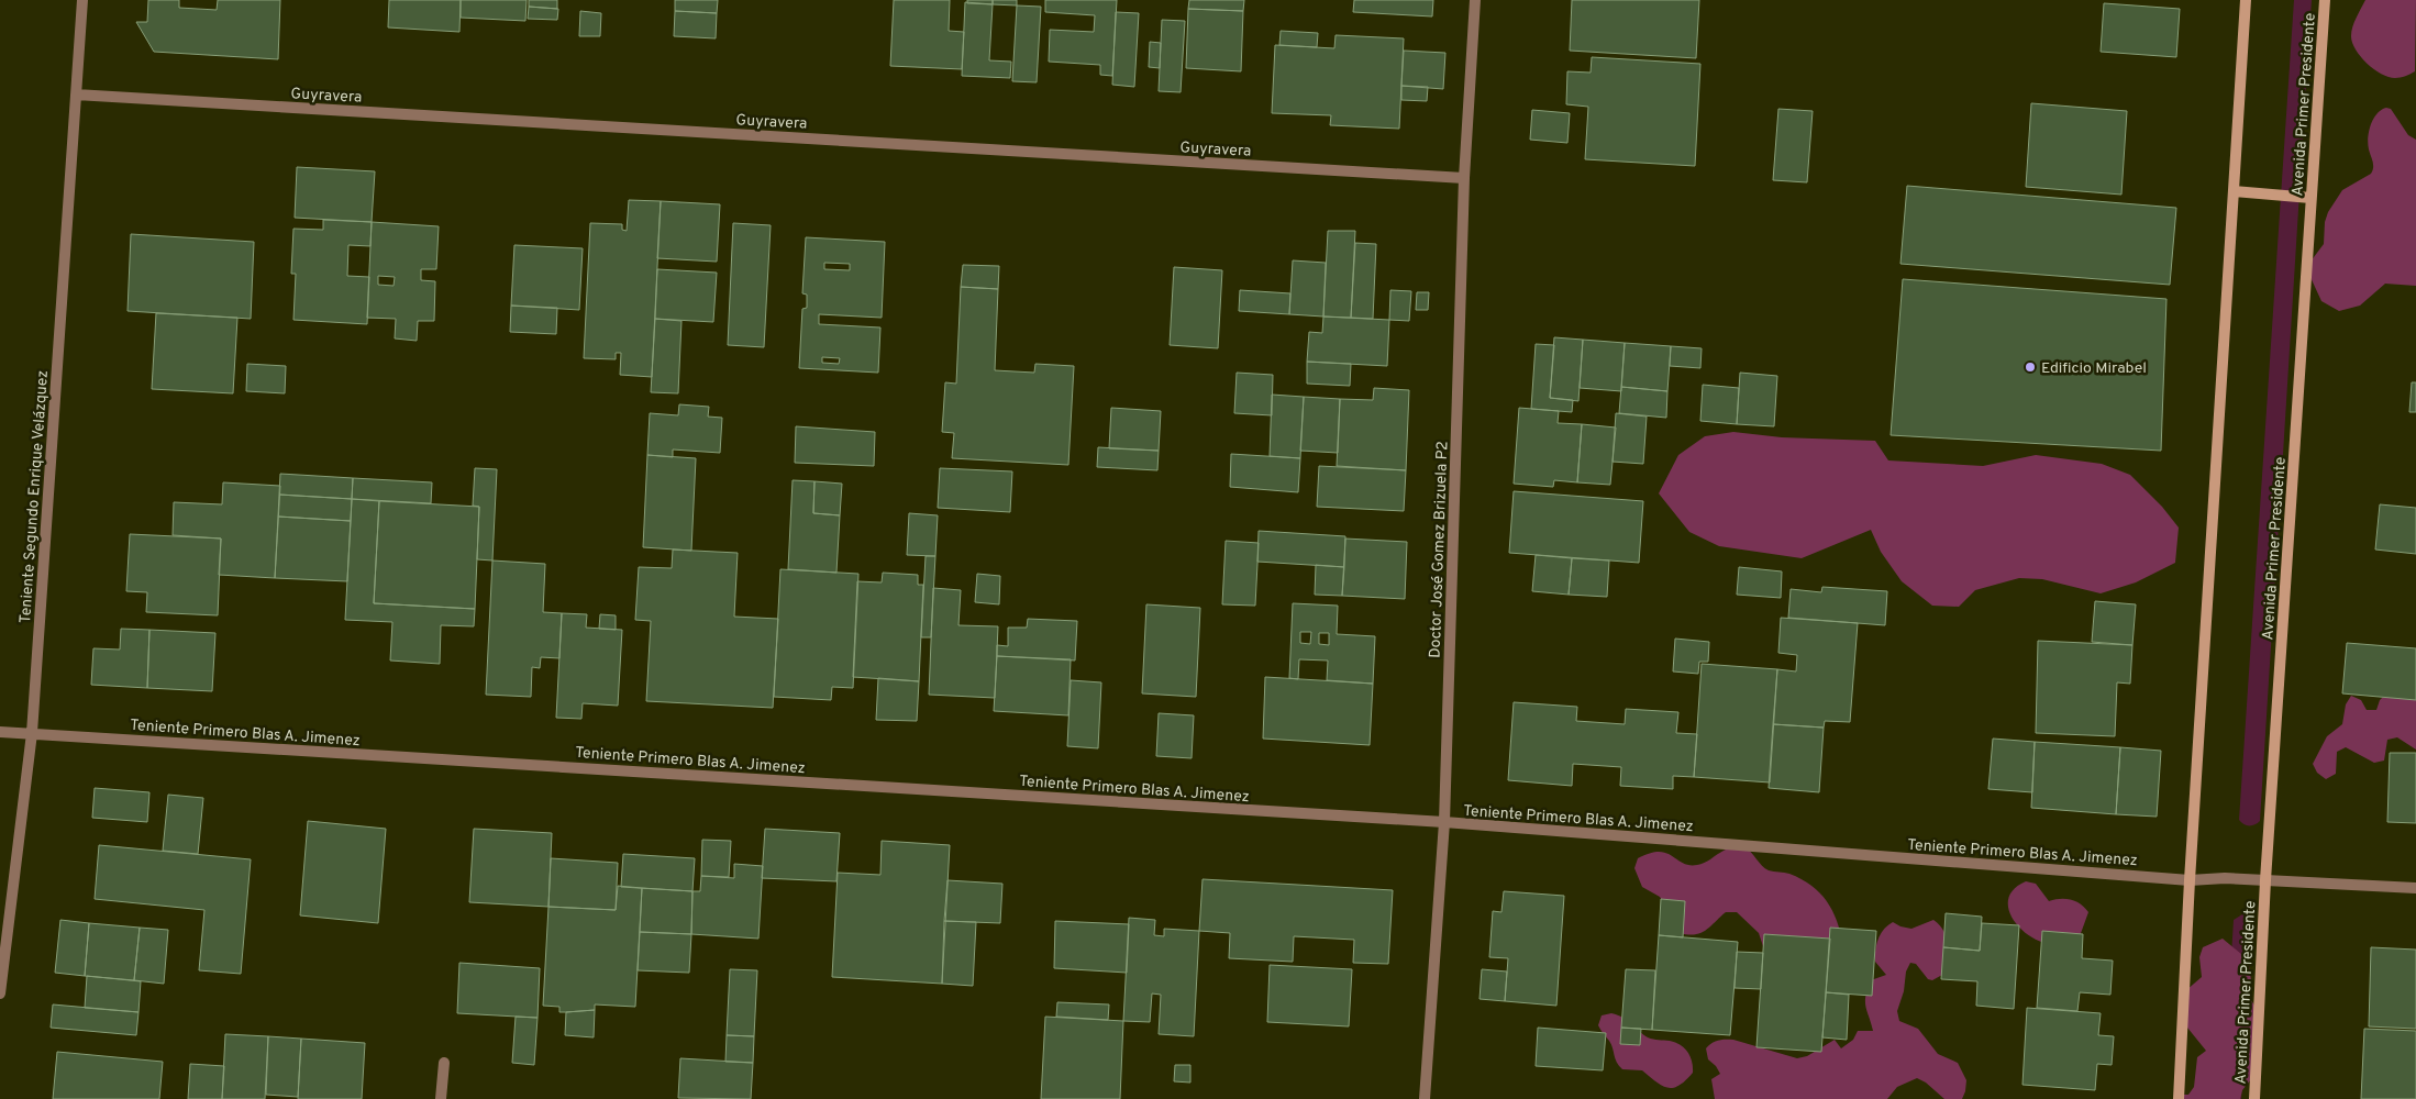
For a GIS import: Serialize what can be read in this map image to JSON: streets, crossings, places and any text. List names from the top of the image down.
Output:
{
  "streets": {
    "main road": ["Avenida Primer Presidente"],
    "street": [
      "Guyravera",
      "Teniente Segundo Enrique Velázquez",
      "Doctor José Gomez Brizuela P2",
      "Teniente Primero Blas A. Jimenez"
    ]
  },
  "crossings": [
    ["Guyravera", "Teniente Segundo Enrique Velázquez"],
    ["Guyravera", "Doctor José Gomez Brizuela P2"],
    ["Avenida Primer Presidente", "Teniente Primero Blas A. Jimenez"],
    ["Teniente Segundo Enrique Velázquez", "Teniente Primero Blas A. Jimenez"],
    ["Doctor José Gomez Brizuela P2", "Teniente Primero Blas A. Jimenez"]
  ],
  "places": ["Edificio Mirabel"]
}
